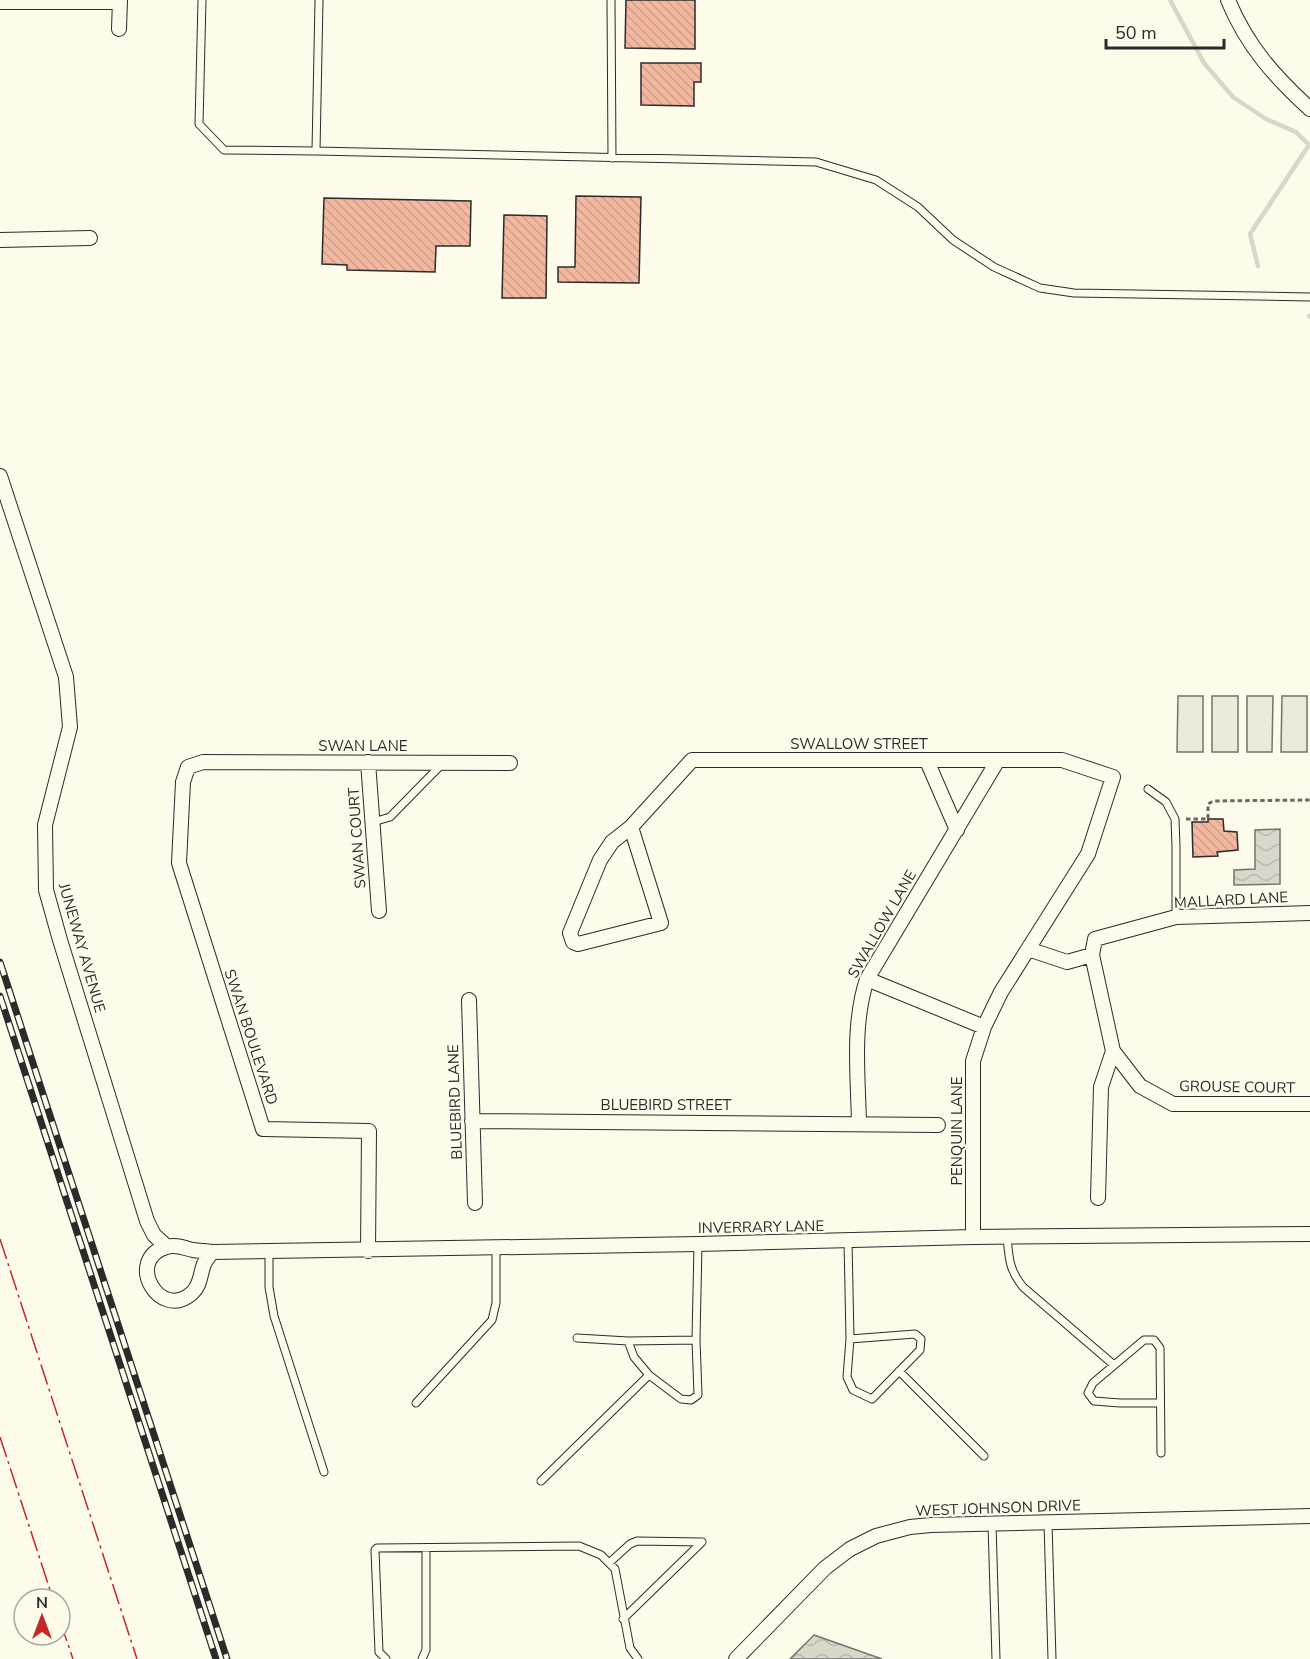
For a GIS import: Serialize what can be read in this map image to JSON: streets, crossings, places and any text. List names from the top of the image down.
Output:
{
  "streets": {
    "street": [
      "SWALLOW STREET",
      "SWAN LANE",
      "SWAN COURT",
      "MALLARD LANE",
      "SWALLOW LANE",
      "JUNEWAY AVENUE",
      "SWAN BOULEVARD",
      "GROUSE COURT",
      "BLUEBIRD LANE",
      "BLUEBIRD STREET",
      "PENQUIN LANE",
      "INVERRARY LANE",
      "WEST JOHNSON DRIVE"
    ]
  },
  "crossings": [
    ["SWALLOW STREET", "SWALLOW LANE"],
    ["SWALLOW STREET", "PENQUIN LANE"],
    ["SWAN LANE", "SWAN COURT"],
    ["SWAN LANE", "SWAN BOULEVARD"],
    ["SWALLOW LANE", "BLUEBIRD STREET"],
    ["JUNEWAY AVENUE", "INVERRARY LANE"],
    ["SWAN BOULEVARD", "INVERRARY LANE"],
    ["BLUEBIRD LANE", "BLUEBIRD STREET"],
    ["PENQUIN LANE", "INVERRARY LANE"]
  ],
  "scale_bar": "50 m",
  "north": "top"
}
